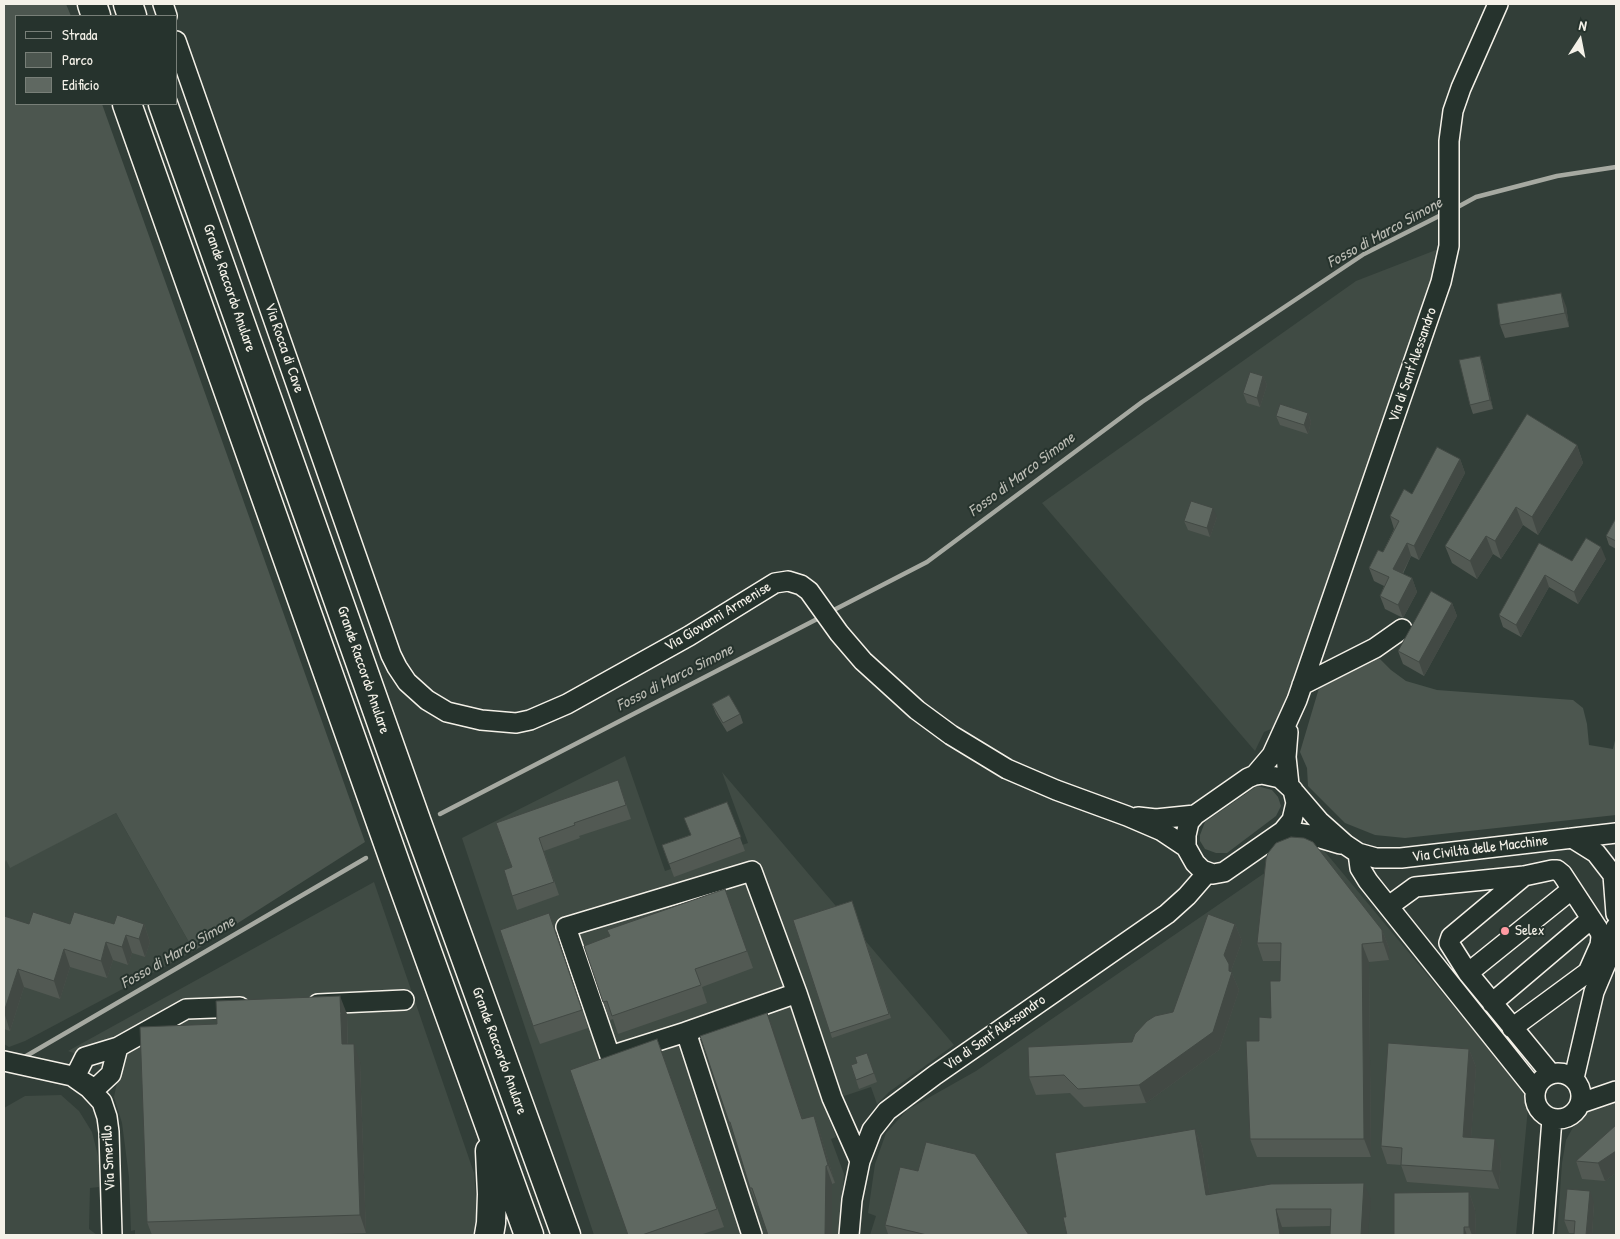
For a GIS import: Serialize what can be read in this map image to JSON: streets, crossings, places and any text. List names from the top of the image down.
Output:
{
  "streets": {
    "highway": ["Grande Raccordo Anulare"],
    "street": [
      "Via Rocca di Cave",
      "Via di Sant'Alessandro",
      "Via Giovanni Armenise",
      "Via Civiltà delle Macchine",
      "Via Smerillo"
    ]
  },
  "crossings": [
    ["Via Rocca di Cave", "Via Giovanni Armenise"],
    ["Via di Sant'Alessandro", "Via Giovanni Armenise"],
    ["Via di Sant'Alessandro", "Via Civiltà delle Macchine"]
  ],
  "water": ["Fosso di Marco Simone"],
  "places": ["Selex"],
  "legend": ["Strada", "Parco", "Edificio"],
  "north": "top"
}
